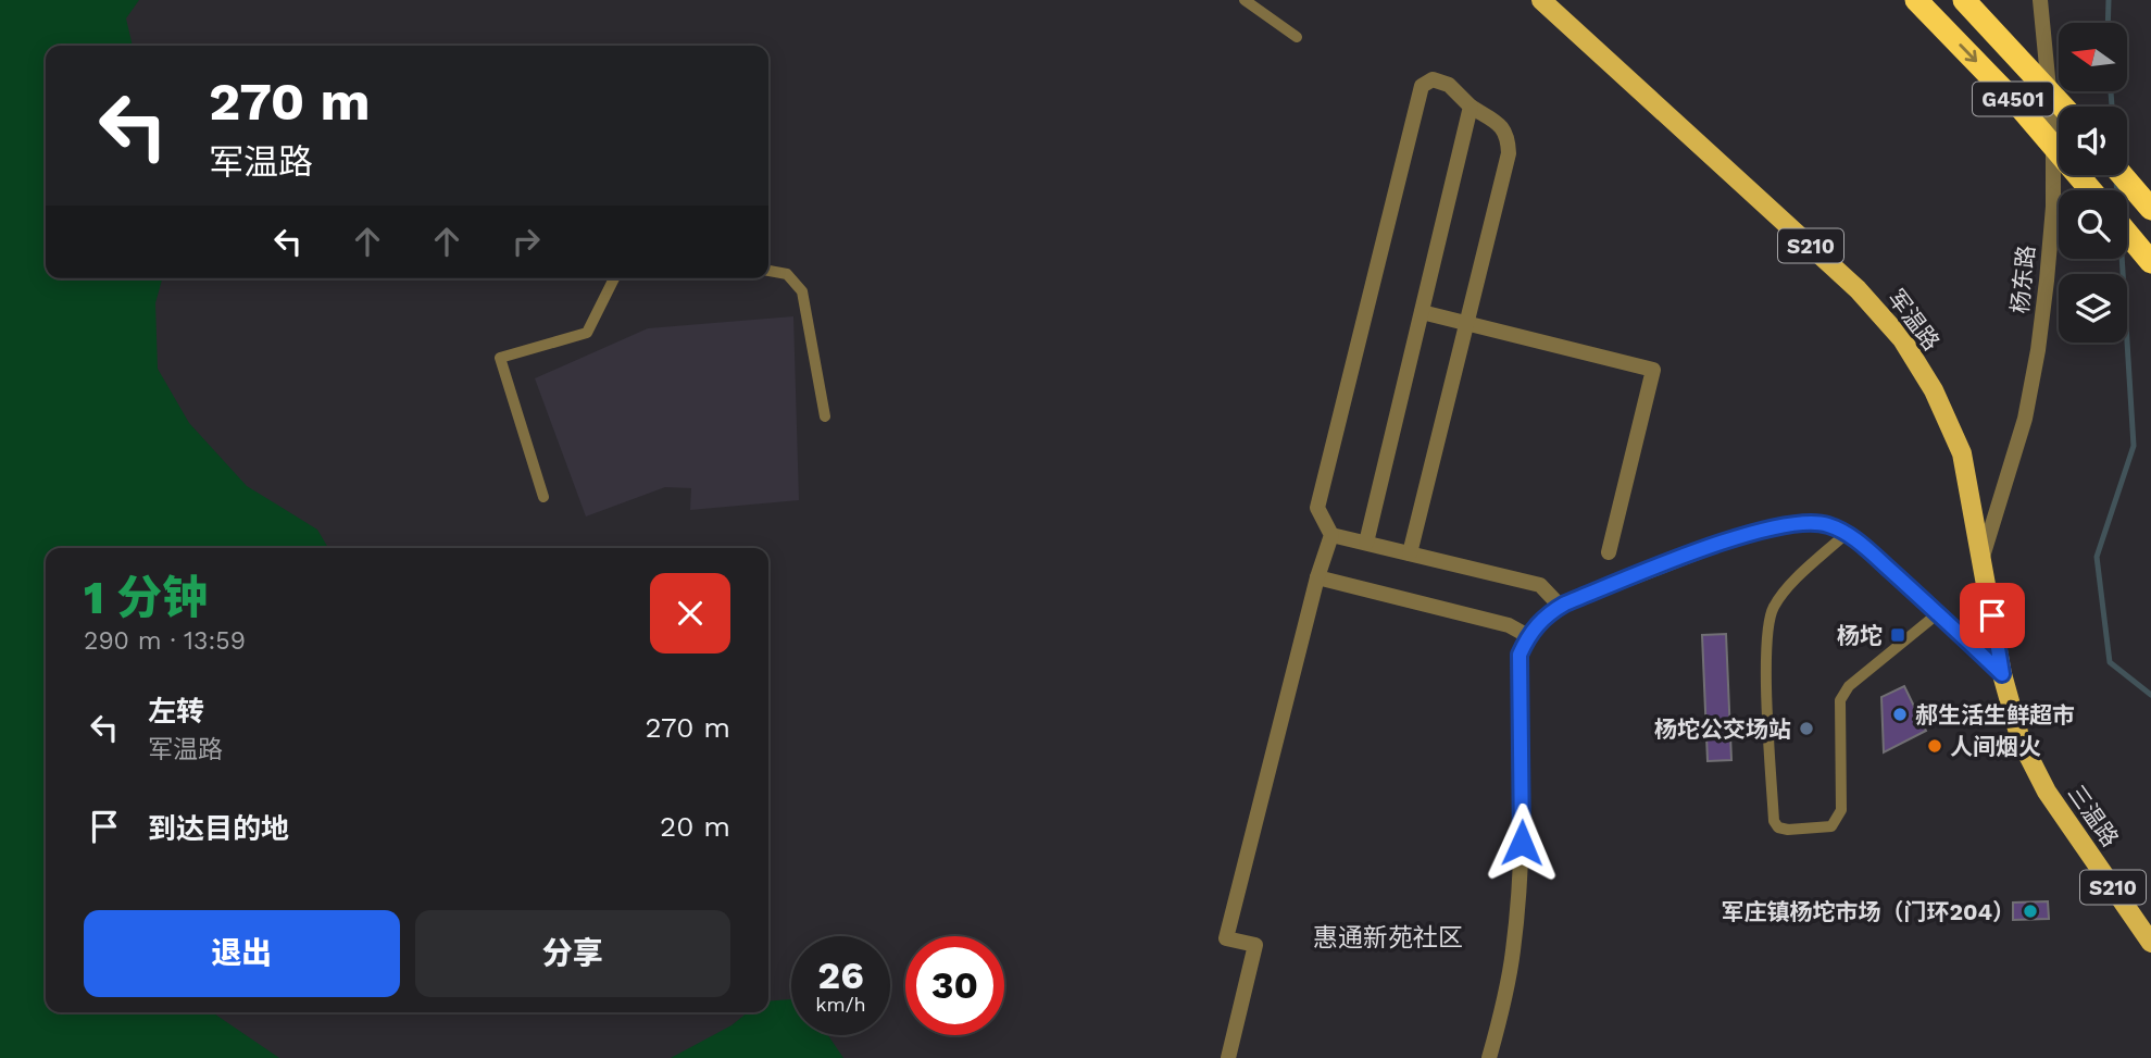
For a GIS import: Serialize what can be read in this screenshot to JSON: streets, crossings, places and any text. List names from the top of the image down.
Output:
{
  "streets": {
    "highway": ["G4501"],
    "main road": ["S210", "军温路", "三温路"],
    "street": ["杨东路"]
  },
  "crossings": [
    ["杨东路", "军温路"],
    ["军温路", "三温路"]
  ],
  "districts": ["惠通新苑社区"],
  "places": {
    "transit": ["杨坨"],
    "other": [
      "郝生活生鲜超市",
      "杨坨公交场站",
      "人间烟火",
      "军庄镇杨坨市场（门环204）"
    ]
  },
  "north": "left",
  "page": {
    "turn": ["270 m", "军温路"],
    "heading": ["1 分钟", "290 m · 13:59"],
    "list": [
      {
        "name": "左转",
        "note": "军温路",
        "value": "270 m"
      },
      {
        "name": "到达目的地",
        "value": "20 m"
      }
    ],
    "buttons": ["退出", "分享"],
    "speed": "26 km/h",
    "limit": "30"
  }
}
